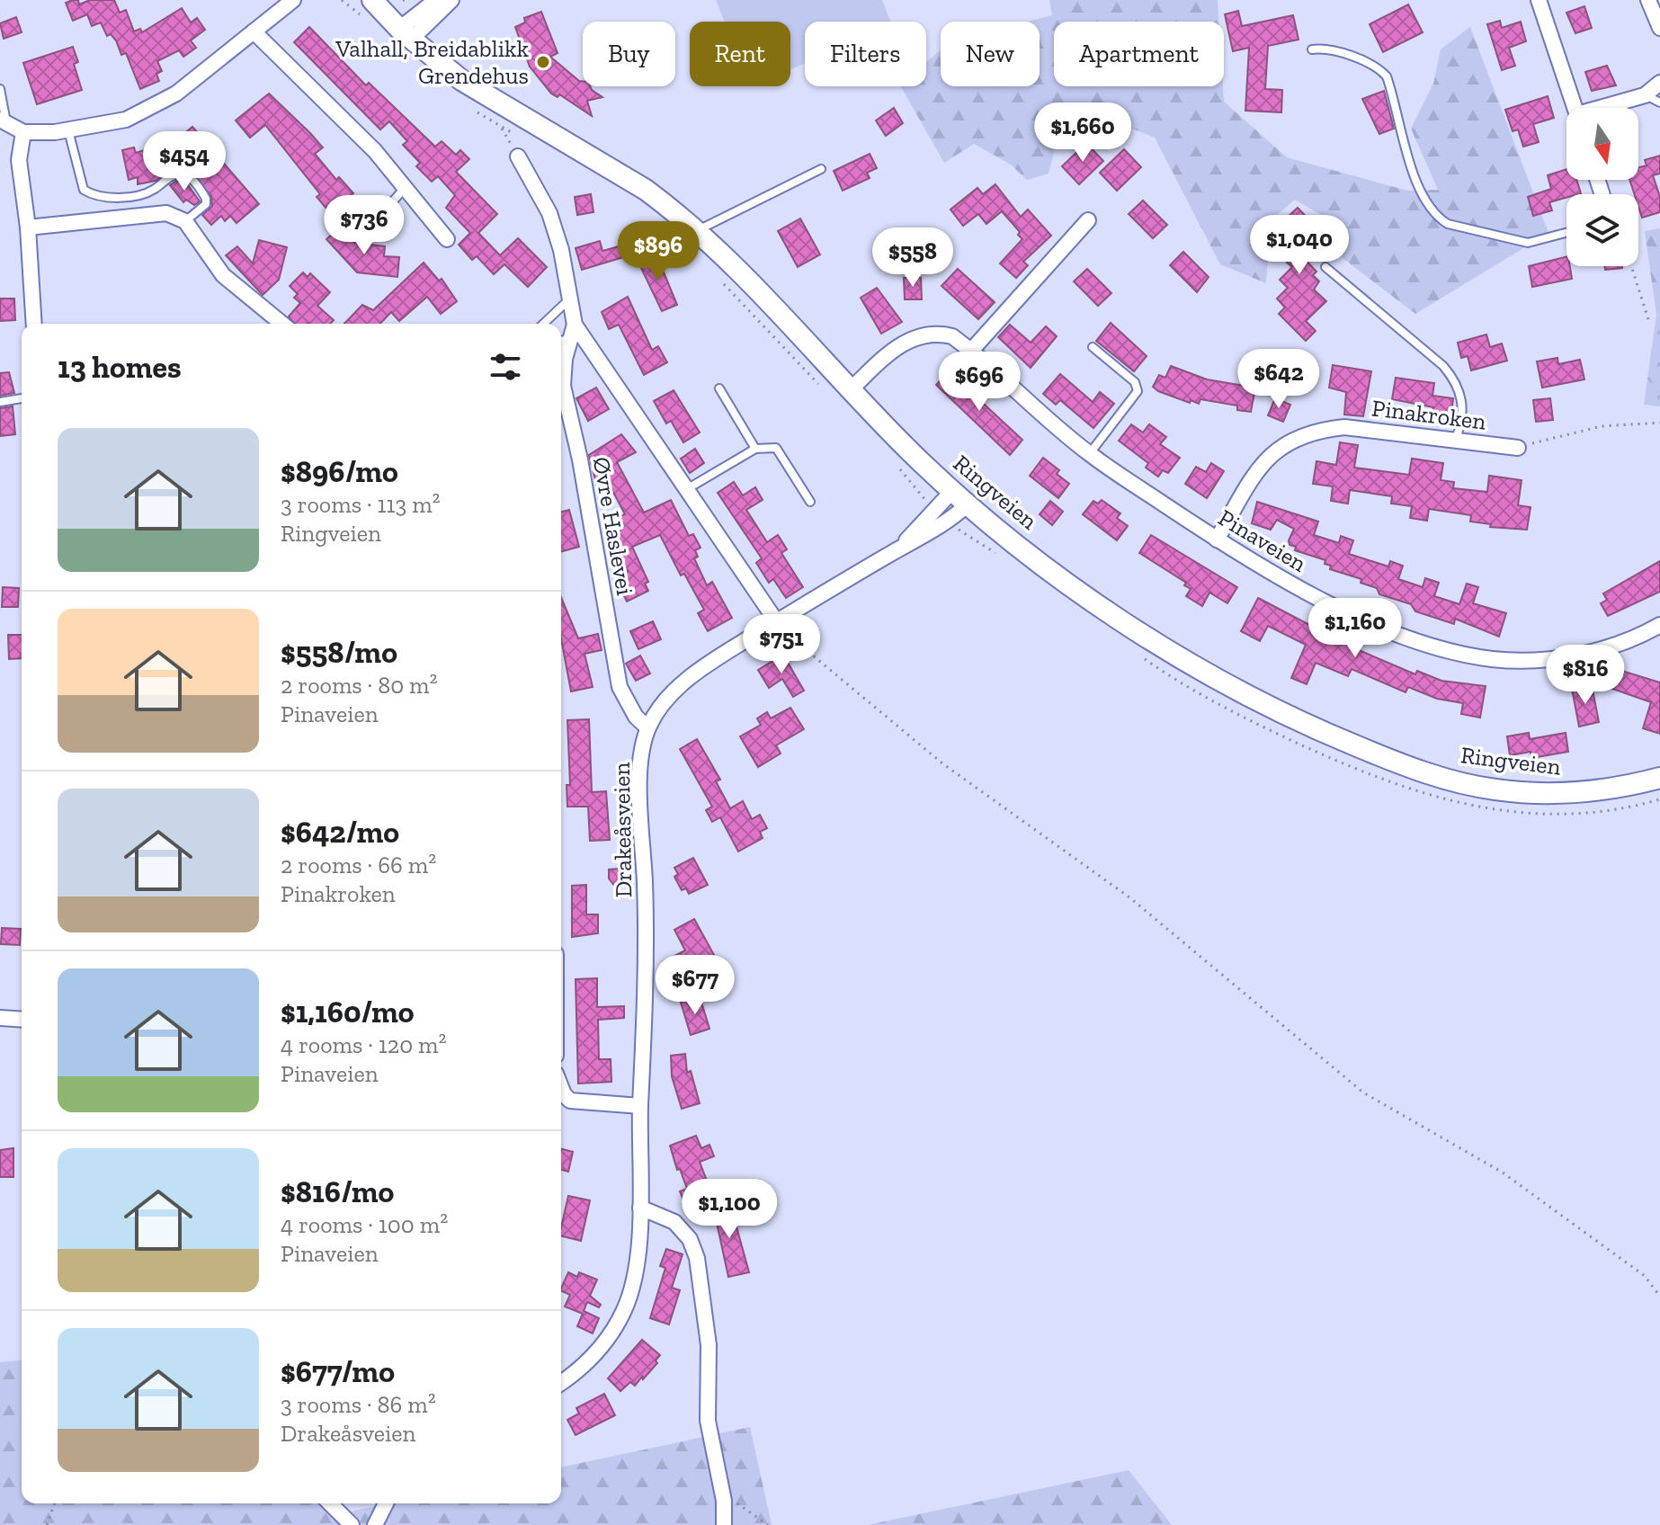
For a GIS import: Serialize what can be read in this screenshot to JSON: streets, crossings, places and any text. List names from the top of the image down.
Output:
{
  "streets": {
    "main road": ["Ringveien"],
    "street": [
      "Pinakroken",
      "Øvre Haslevei",
      "Pinaveien",
      "Drakeåsveien"
    ]
  },
  "crossings": [
    ["Pinakroken", "Pinaveien"],
    ["Ringveien", "Pinaveien"],
    ["Ringveien", "Drakeåsveien"],
    ["Øvre Haslevei", "Drakeåsveien"]
  ],
  "places": ["Valhall, Breidablikk Grendehus"],
  "north": "bottom",
  "page": {
    "chip": [
      "Buy",
      "Rent",
      "Filters",
      "New",
      "Apartment"
    ],
    "price": [
      "$1,660",
      "$454",
      "$736",
      "$1,040",
      "$896",
      "$558",
      "$642",
      "$696",
      "$1,160",
      "$751",
      "$816",
      "$677",
      "$1,100"
    ],
    "heading": "13 homes",
    "list": [
      {
        "name": "$896/mo",
        "note": "3 rooms · 113 m² · Ringveien"
      },
      {
        "name": "$558/mo",
        "note": "2 rooms · 80 m² · Pinaveien"
      },
      {
        "name": "$642/mo",
        "note": "2 rooms · 66 m² · Pinakroken"
      },
      {
        "name": "$1,160/mo",
        "note": "4 rooms · 120 m² · Pinaveien"
      },
      {
        "name": "$816/mo",
        "note": "4 rooms · 100 m² · Pinaveien"
      },
      {
        "name": "$677/mo",
        "note": "3 rooms · 86 m² · Drakeåsveien"
      }
    ]
  }
}
